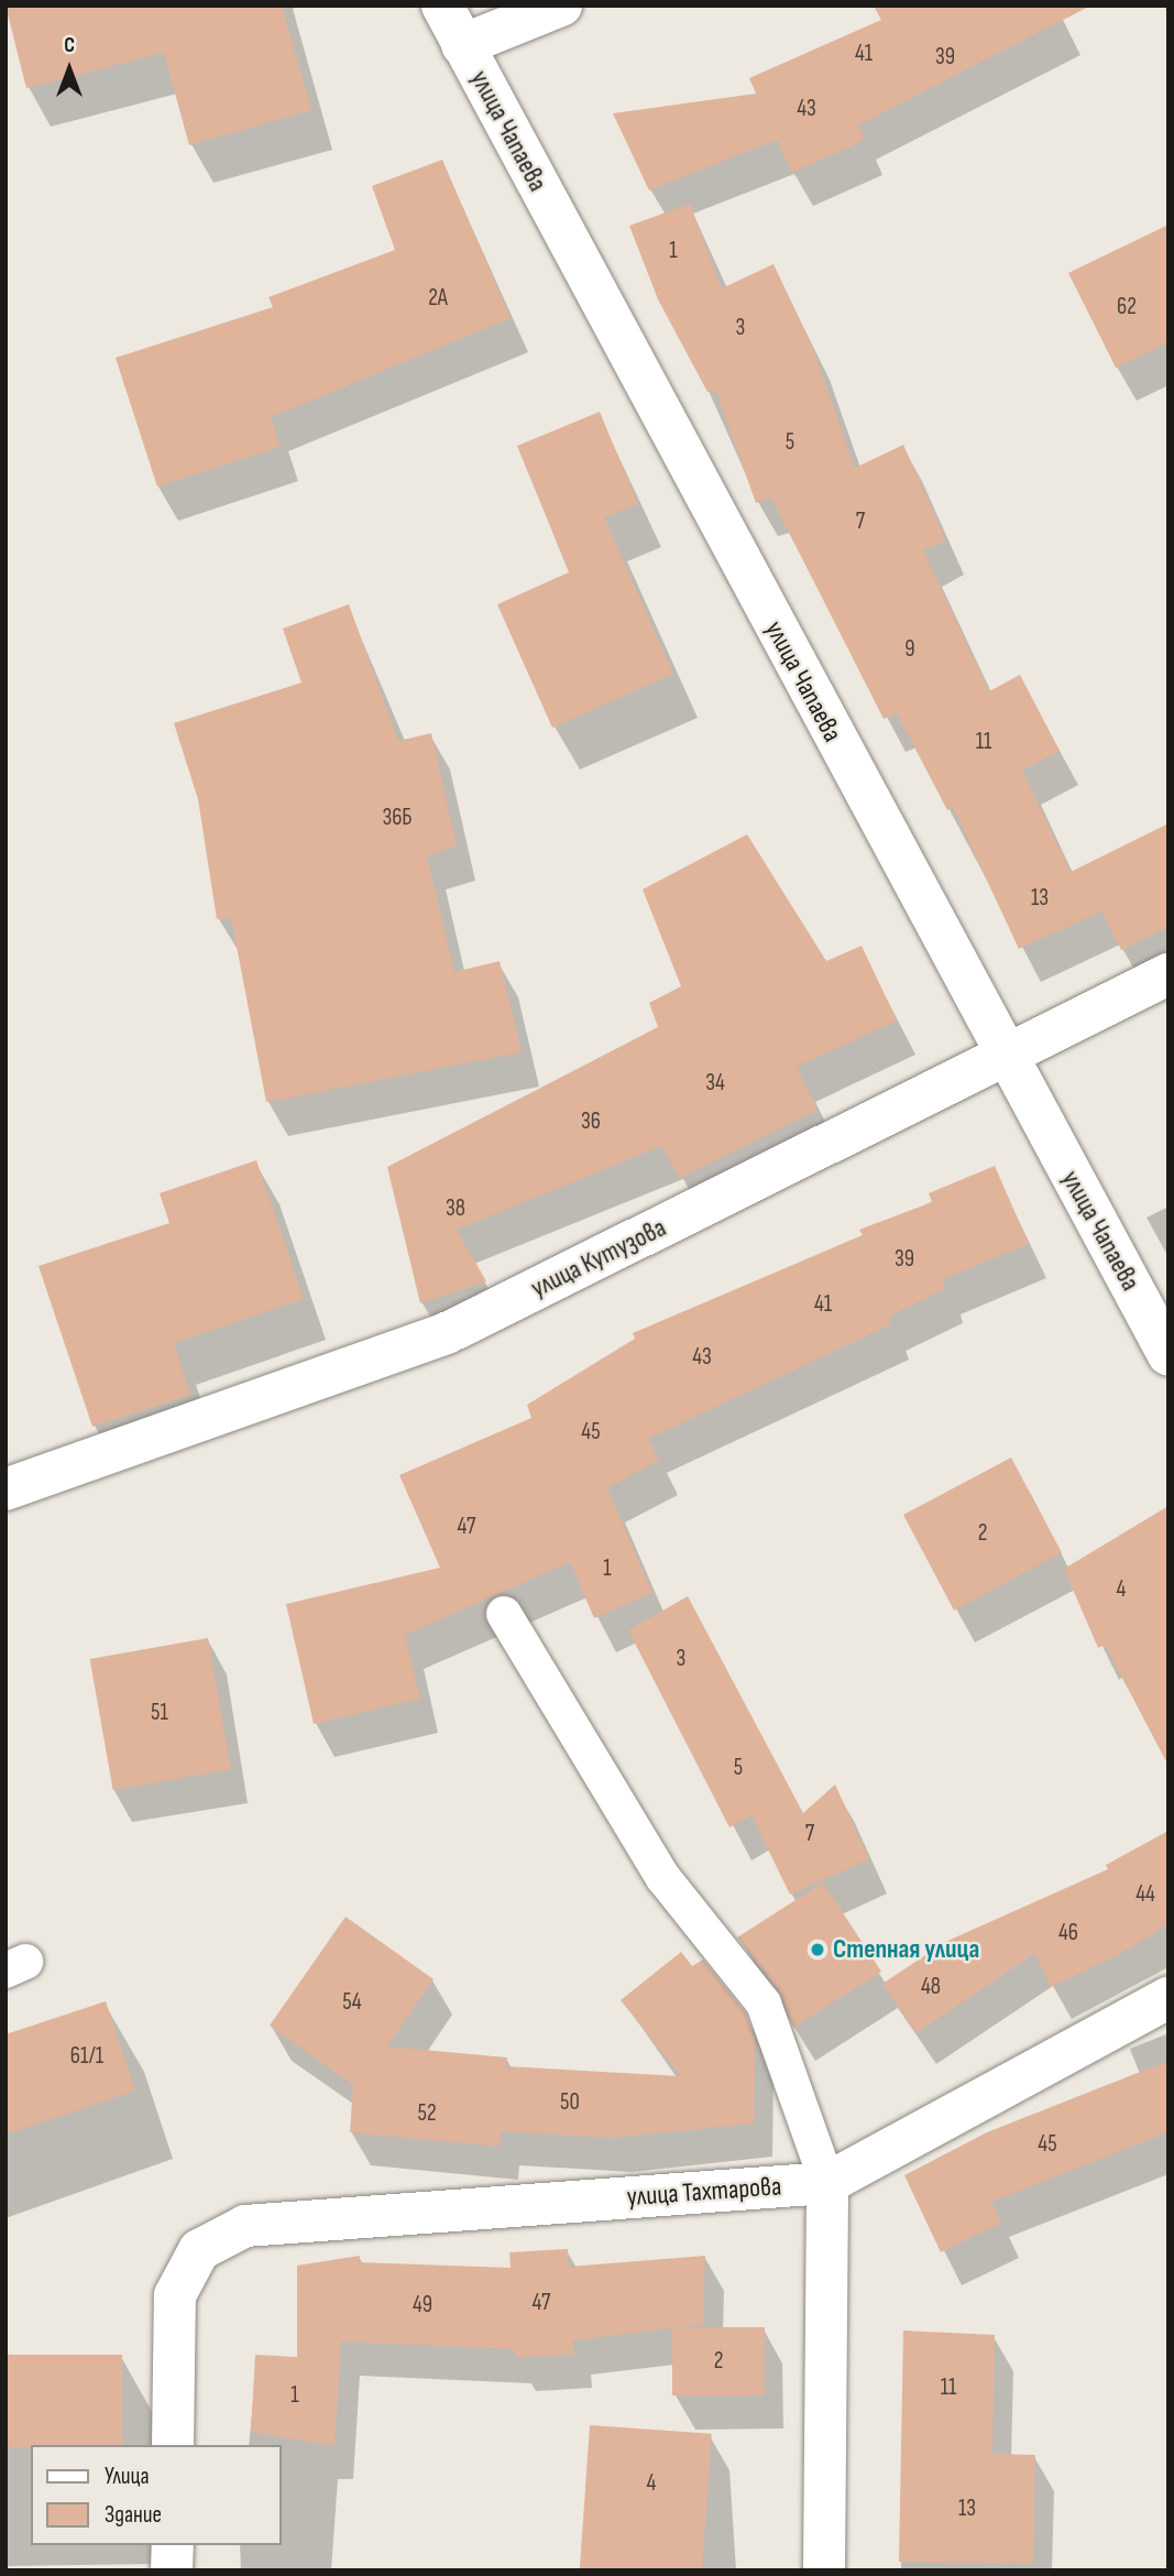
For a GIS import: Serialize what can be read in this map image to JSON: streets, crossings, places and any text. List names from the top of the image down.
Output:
{
  "streets": {
    "street": ["улица Чапаева", "улица Кутузова", "улица Тахтарова"]
  },
  "crossings": [
    ["улица Чапаева", "улица Кутузова"]
  ],
  "places": ["Степная улица"],
  "house_numbers": [
    "41",
    "39",
    "43",
    "1",
    "2А",
    "62",
    "3",
    "5",
    "7",
    "9",
    "11",
    "36Б",
    "13",
    "34",
    "36",
    "38",
    "39",
    "41",
    "43",
    "45",
    "47",
    "2",
    "1",
    "4",
    "3",
    "51",
    "5",
    "7",
    "44",
    "46",
    "48",
    "54",
    "61/1",
    "50",
    "52",
    "45",
    "47",
    "49",
    "2",
    "11",
    "1",
    "4",
    "13"
  ],
  "legend": ["Улица", "Здание"],
  "north": "top"
}
